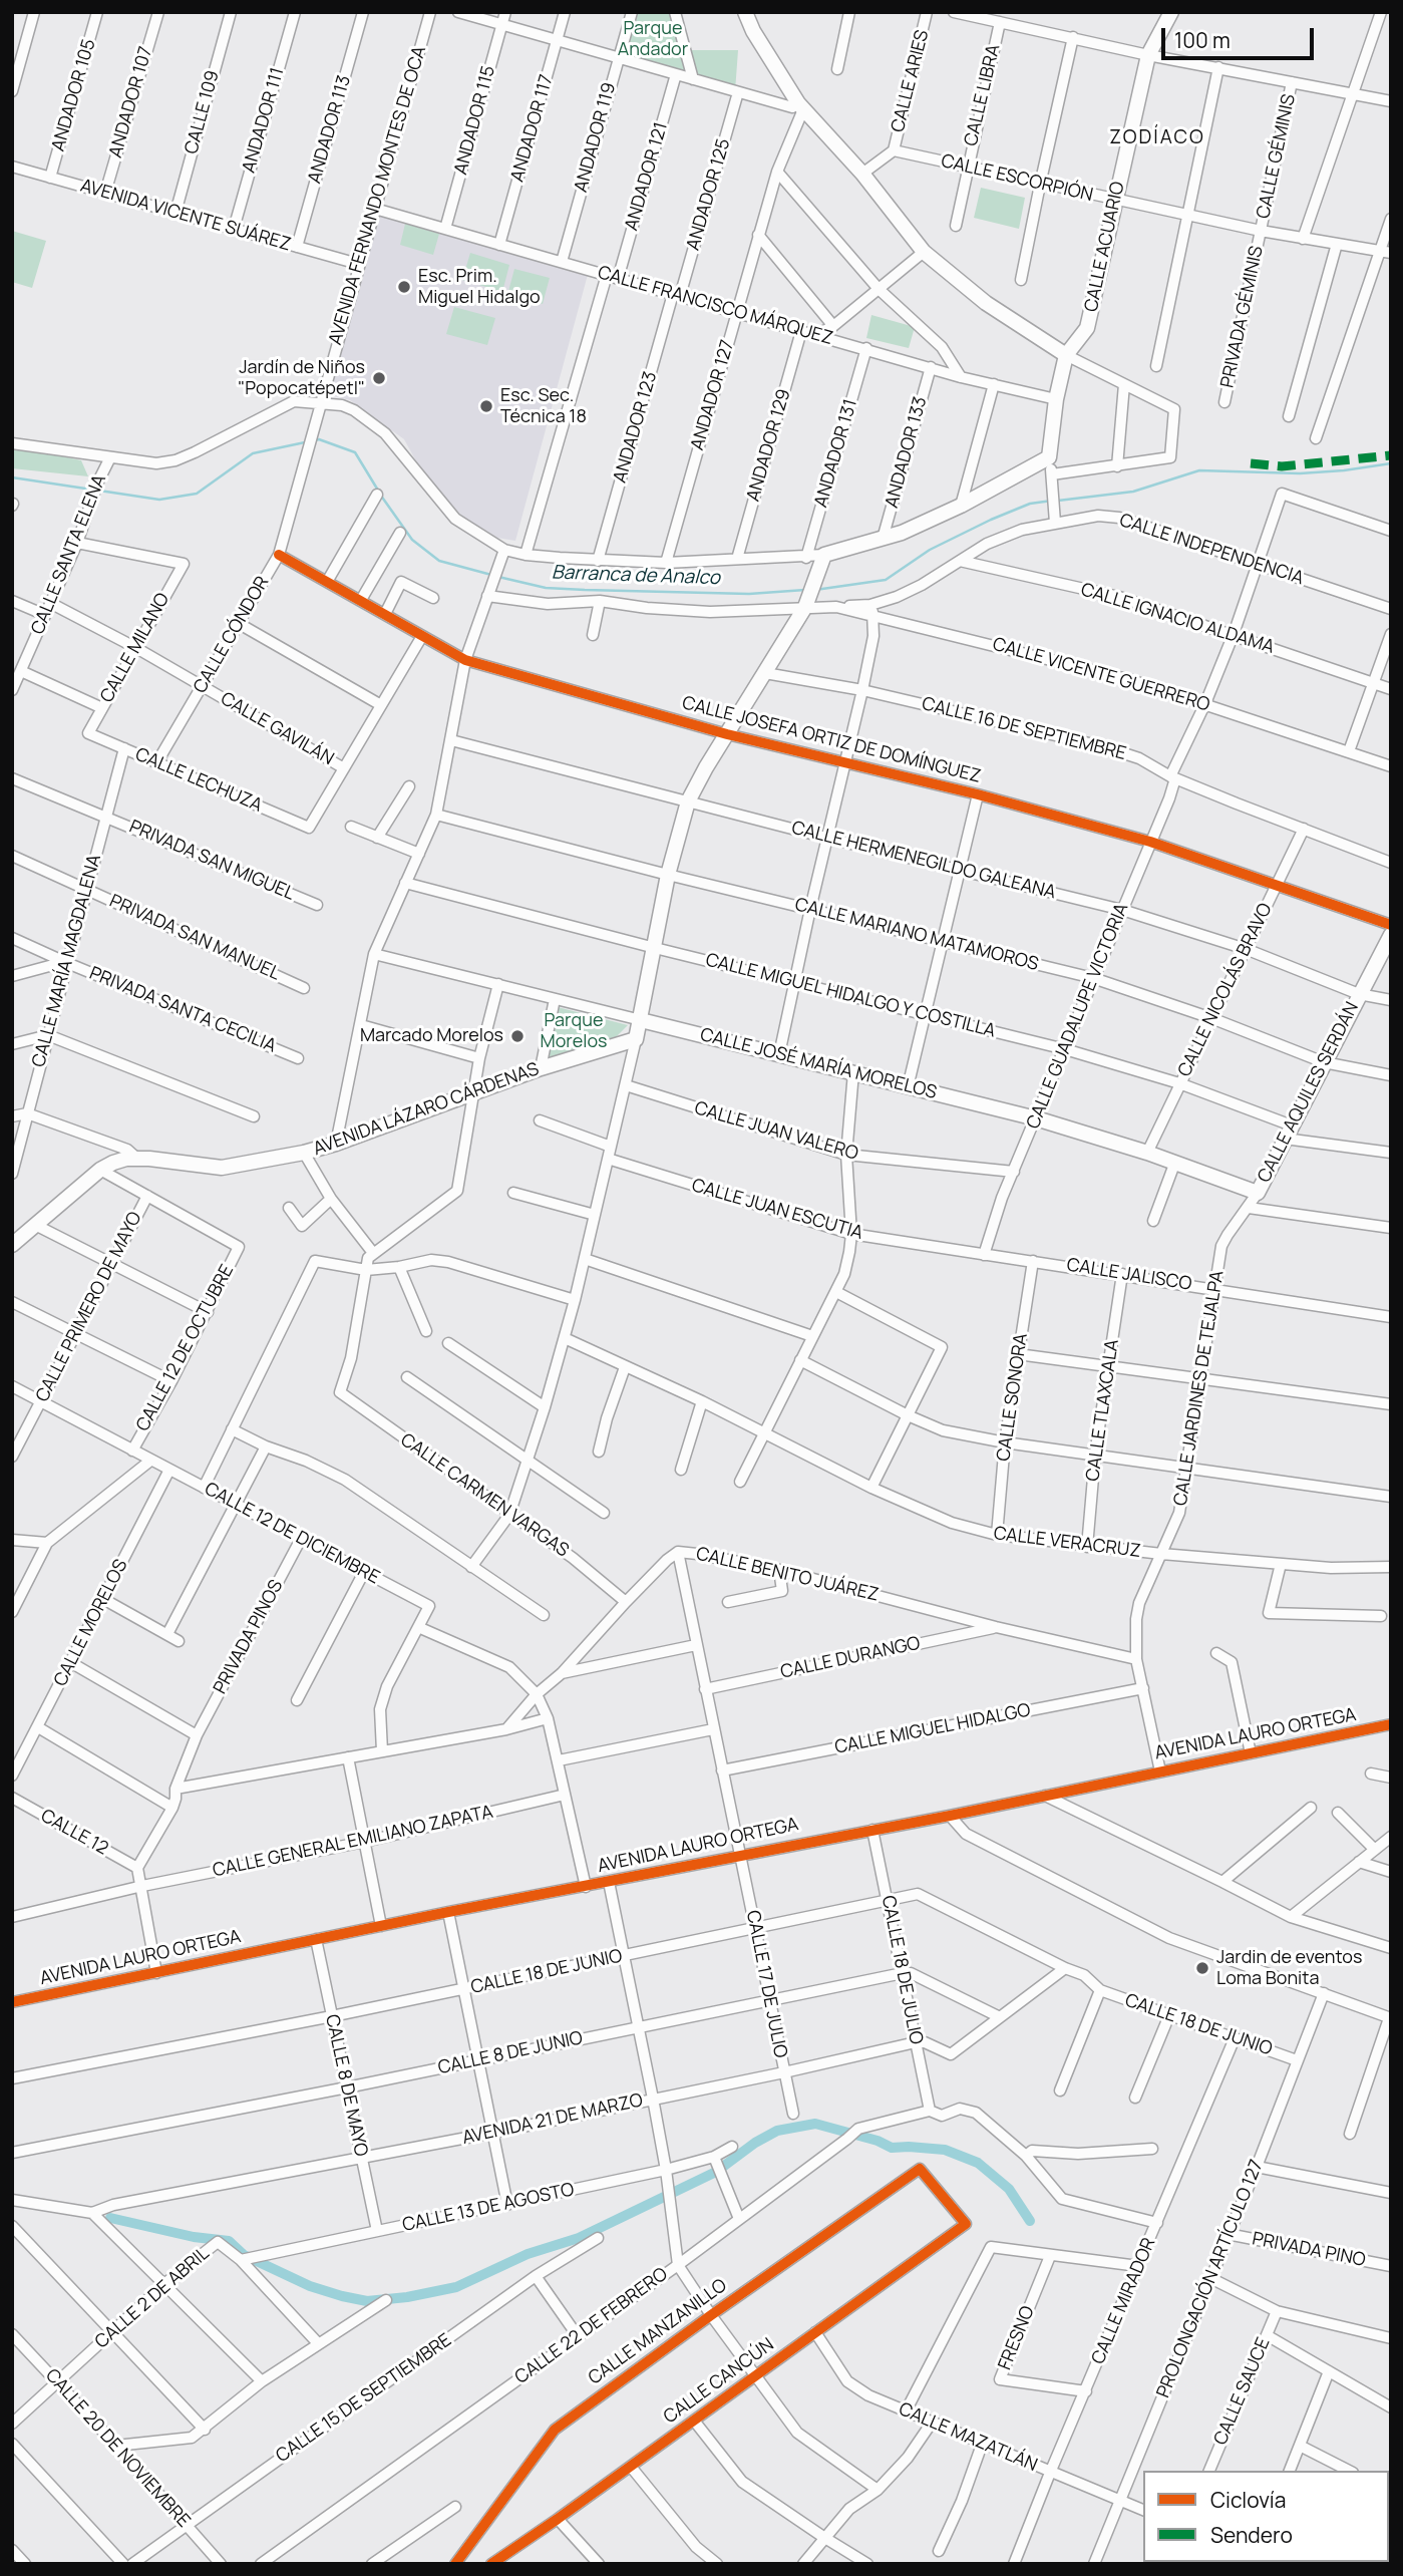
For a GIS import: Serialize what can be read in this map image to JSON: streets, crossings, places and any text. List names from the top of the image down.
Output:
{
  "streets": {
    "street": [
      "CALLE ARIES",
      "ANDADOR 105",
      "CALLE LIBRA",
      "ANDADOR 107",
      "CALLE 109",
      "ANDADOR 111",
      "ANDADOR 115",
      "ANDADOR 117",
      "ANDADOR 113",
      "ANDADOR 119",
      "CALLE GÉMINIS",
      "ANDADOR 121",
      "CALLE ESCORPIÓN",
      "ANDADOR 125",
      "AVENIDA FERNANDO MONTES DE OCA",
      "AVENIDA VICENTE SUÁREZ",
      "CALLE ACUARIO",
      "CALLE FRANCISCO MÁRQUEZ",
      "PRIVADA GÉMINIS",
      "ANDADOR 127",
      "ANDADOR 123",
      "ANDADOR 129",
      "ANDADOR 133",
      "ANDADOR 131",
      "CALLE INDEPENDENCIA",
      "CALLE SANTA ELENA",
      "CALLE IGNACIO ALDAMA",
      "CALLE CÓNDOR",
      "CALLE MILANO",
      "CALLE VICENTE GUERRERO",
      "CALLE GAVILÁN",
      "CALLE 16 DE SEPTIEMBRE",
      "CALLE JOSEFA ORTIZ DE DOMÍNGUEZ",
      "CALLE LECHUZA",
      "PRIVADA SAN MIGUEL",
      "CALLE HERMENEGILDO GALEANA",
      "CALLE MARIANO MATAMOROS",
      "PRIVADA SAN MANUEL",
      "CALLE MARÍA MAGDALENA",
      "CALLE NICOLÁS BRAVO",
      "CALLE MIGUEL HIDALGO Y COSTILLA",
      "PRIVADA SANTA CECILIA",
      "CALLE GUADALUPE VICTORIA",
      "CALLE JOSÉ MARÍA MORELOS",
      "CALLE AQUILES SERDÁN",
      "AVENIDA LÁZARO CÁRDENAS",
      "CALLE JUAN VALERO",
      "CALLE JUAN ESCUTIA",
      "CALLE JALISCO",
      "CALLE PRIMERO DE MAYO",
      "CALLE 12 DE OCTUBRE",
      "CALLE JARDINES DE TEJALPA",
      "CALLE SONORA",
      "CALLE TLAXCALA",
      "CALLE CARMEN VARGAS",
      "CALLE 12 DE DICIEMBRE",
      "CALLE VERACRUZ",
      "CALLE BENITO JUÁREZ",
      "CALLE MORELOS",
      "PRIVADA PINOS",
      "CALLE DURANGO",
      "CALLE MIGUEL HIDALGO",
      "AVENIDA LAURO ORTEGA",
      "CALLE 12",
      "CALLE GENERAL EMILIANO ZAPATA",
      "CALLE 18 DE JULIO",
      "CALLE 18 DE JUNIO",
      "CALLE 17 DE JULIO",
      "CALLE 8 DE JUNIO",
      "CALLE 8 DE MAYO",
      "AVENIDA 21 DE MARZO",
      "CALLE 13 DE AGOSTO",
      "PRIVADA PINO",
      "PROLONGACIÓN ARTÍCULO 127",
      "CALLE 2 DE ABRIL",
      "CALLE MIRADOR",
      "CALLE 22 DE FEBRERO",
      "CALLE MANZANILLO",
      "FRESNO",
      "CALLE CANCÚN",
      "CALLE SAUCE",
      "CALLE 15 DE SEPTIEMBRE",
      "CALLE MAZATLÁN",
      "CALLE 20 DE NOVIEMBRE"
    ]
  },
  "crossings": [
    ["CALLE ARIES", "CALLE ESCORPIÓN"],
    ["ANDADOR 105", "AVENIDA VICENTE SUÁREZ"],
    ["CALLE LIBRA", "CALLE ESCORPIÓN"],
    ["ANDADOR 107", "AVENIDA VICENTE SUÁREZ"],
    ["CALLE 109", "AVENIDA VICENTE SUÁREZ"],
    ["ANDADOR 111", "AVENIDA VICENTE SUÁREZ"],
    ["ANDADOR 115", "CALLE FRANCISCO MÁRQUEZ"],
    ["ANDADOR 117", "CALLE FRANCISCO MÁRQUEZ"],
    ["ANDADOR 113", "AVENIDA VICENTE SUÁREZ"],
    ["ANDADOR 119", "CALLE FRANCISCO MÁRQUEZ"],
    ["CALLE GÉMINIS", "CALLE ESCORPIÓN"],
    ["CALLE GÉMINIS", "PRIVADA GÉMINIS"],
    ["ANDADOR 121", "CALLE FRANCISCO MÁRQUEZ"],
    ["CALLE ESCORPIÓN", "CALLE ACUARIO"],
    ["CALLE ESCORPIÓN", "PRIVADA GÉMINIS"],
    ["ANDADOR 125", "CALLE FRANCISCO MÁRQUEZ"],
    ["ANDADOR 125", "ANDADOR 123"],
    ["AVENIDA FERNANDO MONTES DE OCA", "AVENIDA VICENTE SUÁREZ"],
    ["AVENIDA FERNANDO MONTES DE OCA", "CALLE FRANCISCO MÁRQUEZ"],
    ["AVENIDA FERNANDO MONTES DE OCA", "CALLE CÓNDOR"],
    ["CALLE ACUARIO", "CALLE FRANCISCO MÁRQUEZ"],
    ["CALLE ACUARIO", "CALLE INDEPENDENCIA"],
    ["CALLE FRANCISCO MÁRQUEZ", "ANDADOR 127"],
    ["CALLE FRANCISCO MÁRQUEZ", "ANDADOR 123"],
    ["CALLE FRANCISCO MÁRQUEZ", "ANDADOR 129"],
    ["CALLE FRANCISCO MÁRQUEZ", "ANDADOR 133"],
    ["CALLE FRANCISCO MÁRQUEZ", "ANDADOR 131"],
    ["CALLE INDEPENDENCIA", "CALLE IGNACIO ALDAMA"],
    ["CALLE INDEPENDENCIA", "CALLE VICENTE GUERRERO"],
    ["CALLE INDEPENDENCIA", "CALLE GUADALUPE VICTORIA"],
    ["CALLE SANTA ELENA", "CALLE MILANO"],
    ["CALLE SANTA ELENA", "CALLE GAVILÁN"],
    ["CALLE IGNACIO ALDAMA", "CALLE GUADALUPE VICTORIA"],
    ["CALLE CÓNDOR", "CALLE GAVILÁN"],
    ["CALLE CÓNDOR", "CALLE JOSEFA ORTIZ DE DOMÍNGUEZ"],
    ["CALLE CÓNDOR", "CALLE LECHUZA"],
    ["CALLE MILANO", "CALLE GAVILÁN"],
    ["CALLE MILANO", "CALLE LECHUZA"],
    ["CALLE VICENTE GUERRERO", "CALLE GUADALUPE VICTORIA"],
    ["CALLE GAVILÁN", "CALLE LECHUZA"],
    ["CALLE 16 DE SEPTIEMBRE", "CALLE NICOLÁS BRAVO"],
    ["CALLE 16 DE SEPTIEMBRE", "CALLE GUADALUPE VICTORIA"],
    ["CALLE JOSEFA ORTIZ DE DOMÍNGUEZ", "CALLE NICOLÁS BRAVO"],
    ["CALLE JOSEFA ORTIZ DE DOMÍNGUEZ", "CALLE GUADALUPE VICTORIA"],
    ["CALLE LECHUZA", "CALLE MARÍA MAGDALENA"],
    ["PRIVADA SAN MIGUEL", "CALLE MARÍA MAGDALENA"],
    ["CALLE HERMENEGILDO GALEANA", "CALLE NICOLÁS BRAVO"],
    ["CALLE HERMENEGILDO GALEANA", "CALLE GUADALUPE VICTORIA"],
    ["CALLE HERMENEGILDO GALEANA", "CALLE AQUILES SERDÁN"],
    ["CALLE MARIANO MATAMOROS", "CALLE NICOLÁS BRAVO"],
    ["CALLE MARIANO MATAMOROS", "CALLE GUADALUPE VICTORIA"],
    ["CALLE MARIANO MATAMOROS", "CALLE AQUILES SERDÁN"],
    ["PRIVADA SAN MANUEL", "CALLE MARÍA MAGDALENA"],
    ["CALLE MARÍA MAGDALENA", "PRIVADA SANTA CECILIA"],
    ["CALLE NICOLÁS BRAVO", "CALLE MIGUEL HIDALGO Y COSTILLA"],
    ["CALLE NICOLÁS BRAVO", "CALLE JOSÉ MARÍA MORELOS"],
    ["CALLE MIGUEL HIDALGO Y COSTILLA", "CALLE GUADALUPE VICTORIA"],
    ["CALLE MIGUEL HIDALGO Y COSTILLA", "CALLE AQUILES SERDÁN"],
    ["CALLE GUADALUPE VICTORIA", "CALLE JOSÉ MARÍA MORELOS"],
    ["CALLE GUADALUPE VICTORIA", "CALLE JUAN VALERO"],
    ["CALLE GUADALUPE VICTORIA", "CALLE JUAN ESCUTIA"],
    ["CALLE JOSÉ MARÍA MORELOS", "CALLE AQUILES SERDÁN"],
    ["CALLE AQUILES SERDÁN", "CALLE JARDINES DE TEJALPA"],
    ["CALLE JUAN ESCUTIA", "CALLE JALISCO"],
    ["CALLE JUAN ESCUTIA", "CALLE SONORA"],
    ["CALLE JALISCO", "CALLE JARDINES DE TEJALPA"],
    ["CALLE JALISCO", "CALLE SONORA"],
    ["CALLE JALISCO", "CALLE TLAXCALA"],
    ["CALLE PRIMERO DE MAYO", "CALLE 12 DE OCTUBRE"],
    ["CALLE PRIMERO DE MAYO", "CALLE 12 DE DICIEMBRE"],
    ["CALLE 12 DE OCTUBRE", "CALLE 12 DE DICIEMBRE"],
    ["CALLE JARDINES DE TEJALPA", "CALLE VERACRUZ"],
    ["CALLE JARDINES DE TEJALPA", "CALLE BENITO JUÁREZ"],
    ["CALLE JARDINES DE TEJALPA", "CALLE MIGUEL HIDALGO"],
    ["CALLE JARDINES DE TEJALPA", "AVENIDA LAURO ORTEGA"],
    ["CALLE SONORA", "CALLE VERACRUZ"],
    ["CALLE TLAXCALA", "CALLE VERACRUZ"],
    ["CALLE CARMEN VARGAS", "CALLE BENITO JUÁREZ"],
    ["CALLE 12 DE DICIEMBRE", "CALLE MORELOS"],
    ["CALLE 12 DE DICIEMBRE", "PRIVADA PINOS"],
    ["CALLE BENITO JUÁREZ", "CALLE DURANGO"],
    ["AVENIDA LAURO ORTEGA", "CALLE 18 DE JULIO"],
    ["AVENIDA LAURO ORTEGA", "CALLE 17 DE JULIO"],
    ["AVENIDA LAURO ORTEGA", "CALLE 8 DE MAYO"],
    ["CALLE 18 DE JULIO", "CALLE 18 DE JUNIO"],
    ["CALLE 18 DE JULIO", "CALLE 8 DE JUNIO"],
    ["CALLE 18 DE JULIO", "AVENIDA 21 DE MARZO"],
    ["CALLE 18 DE JULIO", "CALLE 22 DE FEBRERO"],
    ["CALLE 18 DE JUNIO", "CALLE 17 DE JULIO"],
    ["CALLE 18 DE JUNIO", "CALLE 8 DE MAYO"],
    ["CALLE 18 DE JUNIO", "PROLONGACIÓN ARTÍCULO 127"],
    ["CALLE 18 DE JUNIO", "CALLE MIRADOR"],
    ["CALLE 17 DE JULIO", "CALLE 8 DE JUNIO"],
    ["CALLE 17 DE JULIO", "AVENIDA 21 DE MARZO"],
    ["CALLE 8 DE JUNIO", "CALLE 8 DE MAYO"],
    ["CALLE 8 DE MAYO", "AVENIDA 21 DE MARZO"],
    ["CALLE 8 DE MAYO", "CALLE 13 DE AGOSTO"],
    ["CALLE 13 DE AGOSTO", "CALLE 2 DE ABRIL"],
    ["PRIVADA PINO", "PROLONGACIÓN ARTÍCULO 127"],
    ["PROLONGACIÓN ARTÍCULO 127", "CALLE MAZATLÁN"],
    ["CALLE 2 DE ABRIL", "CALLE 20 DE NOVIEMBRE"],
    ["CALLE MIRADOR", "CALLE 22 DE FEBRERO"],
    ["CALLE MIRADOR", "FRESNO"],
    ["CALLE MIRADOR", "CALLE MAZATLÁN"],
    ["CALLE MANZANILLO", "CALLE CANCÚN"],
    ["CALLE CANCÚN", "CALLE MAZATLÁN"],
    ["CALLE 15 DE SEPTIEMBRE", "CALLE 20 DE NOVIEMBRE"]
  ],
  "districts": ["ZODÍACO"],
  "water": ["Barranca de Analco"],
  "parks": ["Parque Andador", "Parque Morelos"],
  "places": [
    "Esc. Prim. Miguel Hidalgo",
    "Jardín de Niños \"Popocatépetl\"",
    "Esc. Sec. Técnica 18",
    "Marcado Morelos",
    "Jardin de eventos Loma Bonita"
  ],
  "legend": ["Ciclovía", "Sendero"],
  "scale_bar": "100 m"
}
